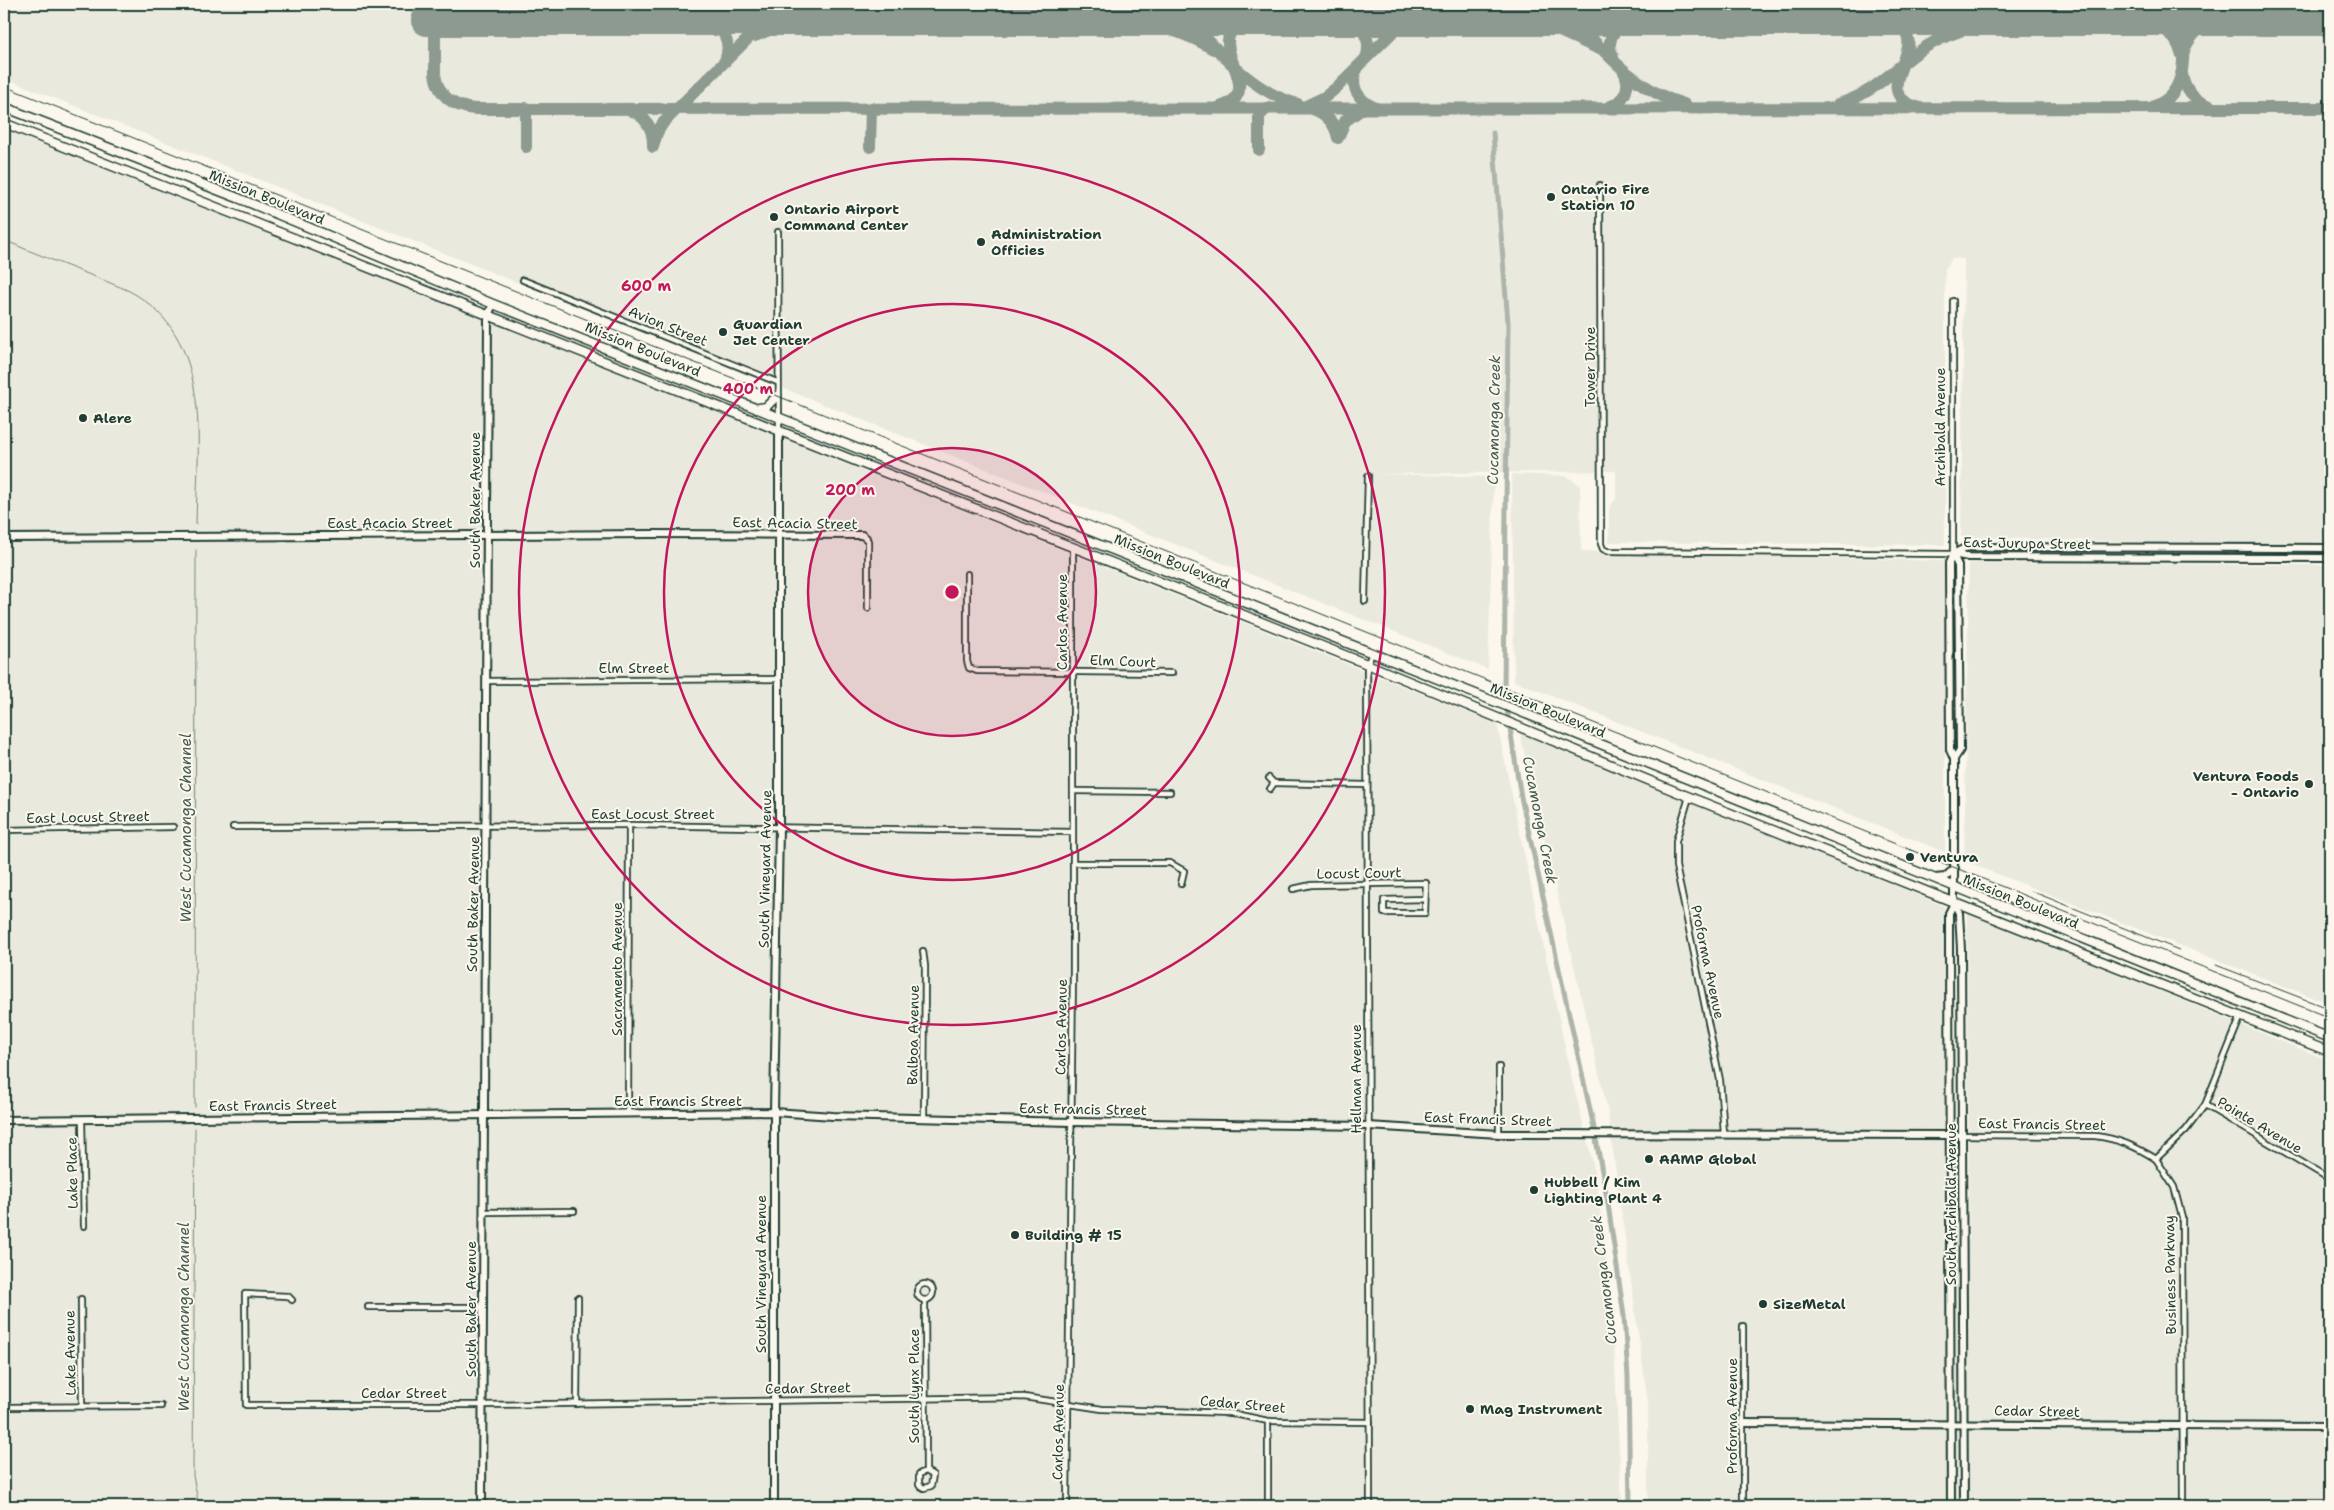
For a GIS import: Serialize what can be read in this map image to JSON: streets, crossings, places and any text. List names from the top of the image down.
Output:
{
  "streets": {
    "main road": ["Mission Boulevard"],
    "street": [
      "Avion Street",
      "Tower Drive",
      "Archibald Avenue",
      "South Baker Avenue",
      "East Acacia Street",
      "East Jurupa Street",
      "Carlos Avenue",
      "Elm Court",
      "Elm Street",
      "East Locust Street",
      "South Vineyard Avenue",
      "Locust Court",
      "Proforma Avenue",
      "Sacramento Avenue",
      "Balboa Avenue",
      "Hellman Avenue",
      "East Francis Street",
      "Pointe Avenue",
      "Lake Place",
      "South Archibald Avenue",
      "Business Parkway",
      "Lake Avenue",
      "South Lynx Place",
      "Cedar Street"
    ]
  },
  "crossings": [
    ["Mission Boulevard", "Archibald Avenue"],
    ["Mission Boulevard", "South Baker Avenue"],
    ["Mission Boulevard", "Carlos Avenue"],
    ["Mission Boulevard", "South Vineyard Avenue"],
    ["Mission Boulevard", "Proforma Avenue"],
    ["Mission Boulevard", "Hellman Avenue"],
    ["Mission Boulevard", "South Archibald Avenue"],
    ["Avion Street", "South Vineyard Avenue"],
    ["Tower Drive", "Archibald Avenue"],
    ["Tower Drive", "East Jurupa Street"],
    ["Archibald Avenue", "East Jurupa Street"],
    ["Archibald Avenue", "South Archibald Avenue"],
    ["South Baker Avenue", "East Acacia Street"],
    ["South Baker Avenue", "Elm Street"],
    ["South Baker Avenue", "East Locust Street"],
    ["South Baker Avenue", "East Francis Street"],
    ["South Baker Avenue", "Cedar Street"],
    ["East Acacia Street", "South Vineyard Avenue"],
    ["Carlos Avenue", "Elm Court"],
    ["Carlos Avenue", "East Locust Street"],
    ["Carlos Avenue", "East Francis Street"],
    ["Carlos Avenue", "Cedar Street"],
    ["Elm Street", "South Vineyard Avenue"],
    ["East Locust Street", "South Vineyard Avenue"],
    ["East Locust Street", "Sacramento Avenue"],
    ["South Vineyard Avenue", "East Francis Street"],
    ["South Vineyard Avenue", "Cedar Street"],
    ["Locust Court", "Hellman Avenue"],
    ["Proforma Avenue", "East Francis Street"],
    ["Proforma Avenue", "Cedar Street"],
    ["Sacramento Avenue", "East Francis Street"],
    ["Balboa Avenue", "East Francis Street"],
    ["Hellman Avenue", "East Francis Street"],
    ["Hellman Avenue", "Cedar Street"],
    ["East Francis Street", "Lake Place"],
    ["East Francis Street", "South Archibald Avenue"],
    ["East Francis Street", "Business Parkway"],
    ["South Archibald Avenue", "Cedar Street"],
    ["Business Parkway", "Cedar Street"],
    ["South Lynx Place", "Cedar Street"]
  ],
  "water": ["Cucamonga Creek", "West Cucamonga Channel"],
  "places": [
    "Ontario Fire Station 10",
    "Ontario Airport Command Center",
    "Administration Officies",
    "Guardian Jet Center",
    "Alere",
    "Ventura Foods - Ontario",
    "Ventura",
    "AAMP Global",
    "Hubbell / Kim Lighting Plant 4",
    "Building # 15",
    "SizeMetal",
    "Mag Instrument"
  ],
  "rings": ["600 m", "400 m", "200 m"]
}
